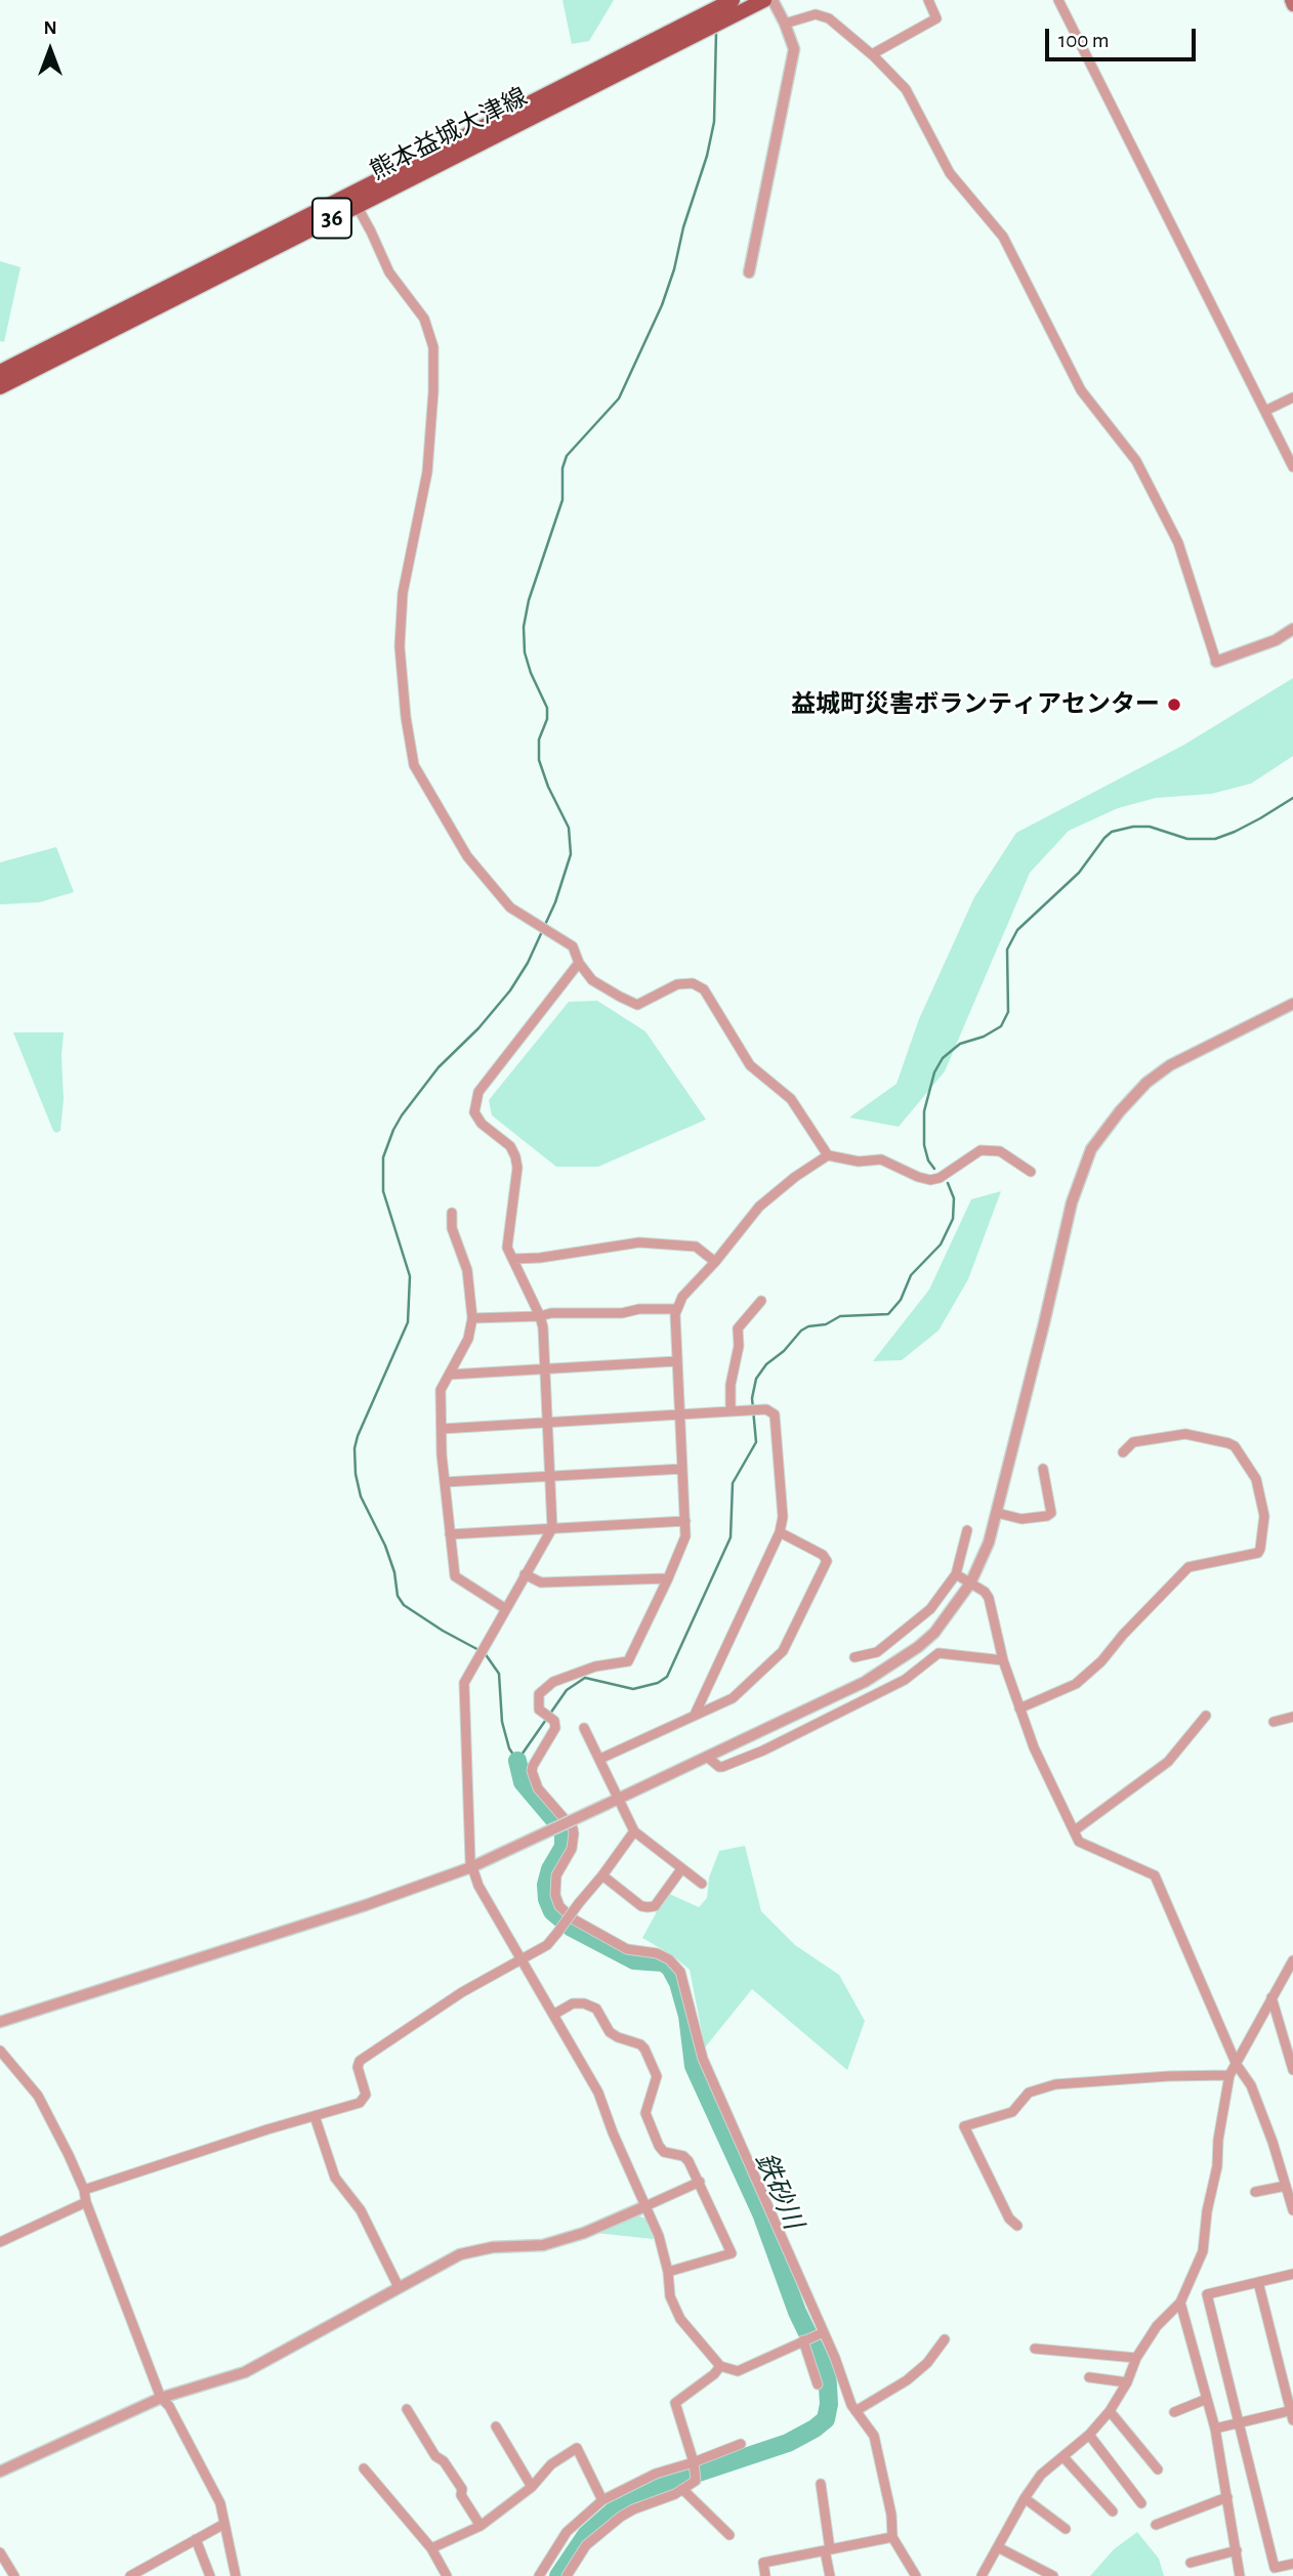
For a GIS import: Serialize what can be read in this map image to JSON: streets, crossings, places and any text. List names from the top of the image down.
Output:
{
  "streets": {
    "main road": ["熊本益城大津線", "36"]
  },
  "water": ["鉄砂川"],
  "places": ["益城町災害ボランティアセンター"],
  "scale_bar": "100 m",
  "north": "top"
}
